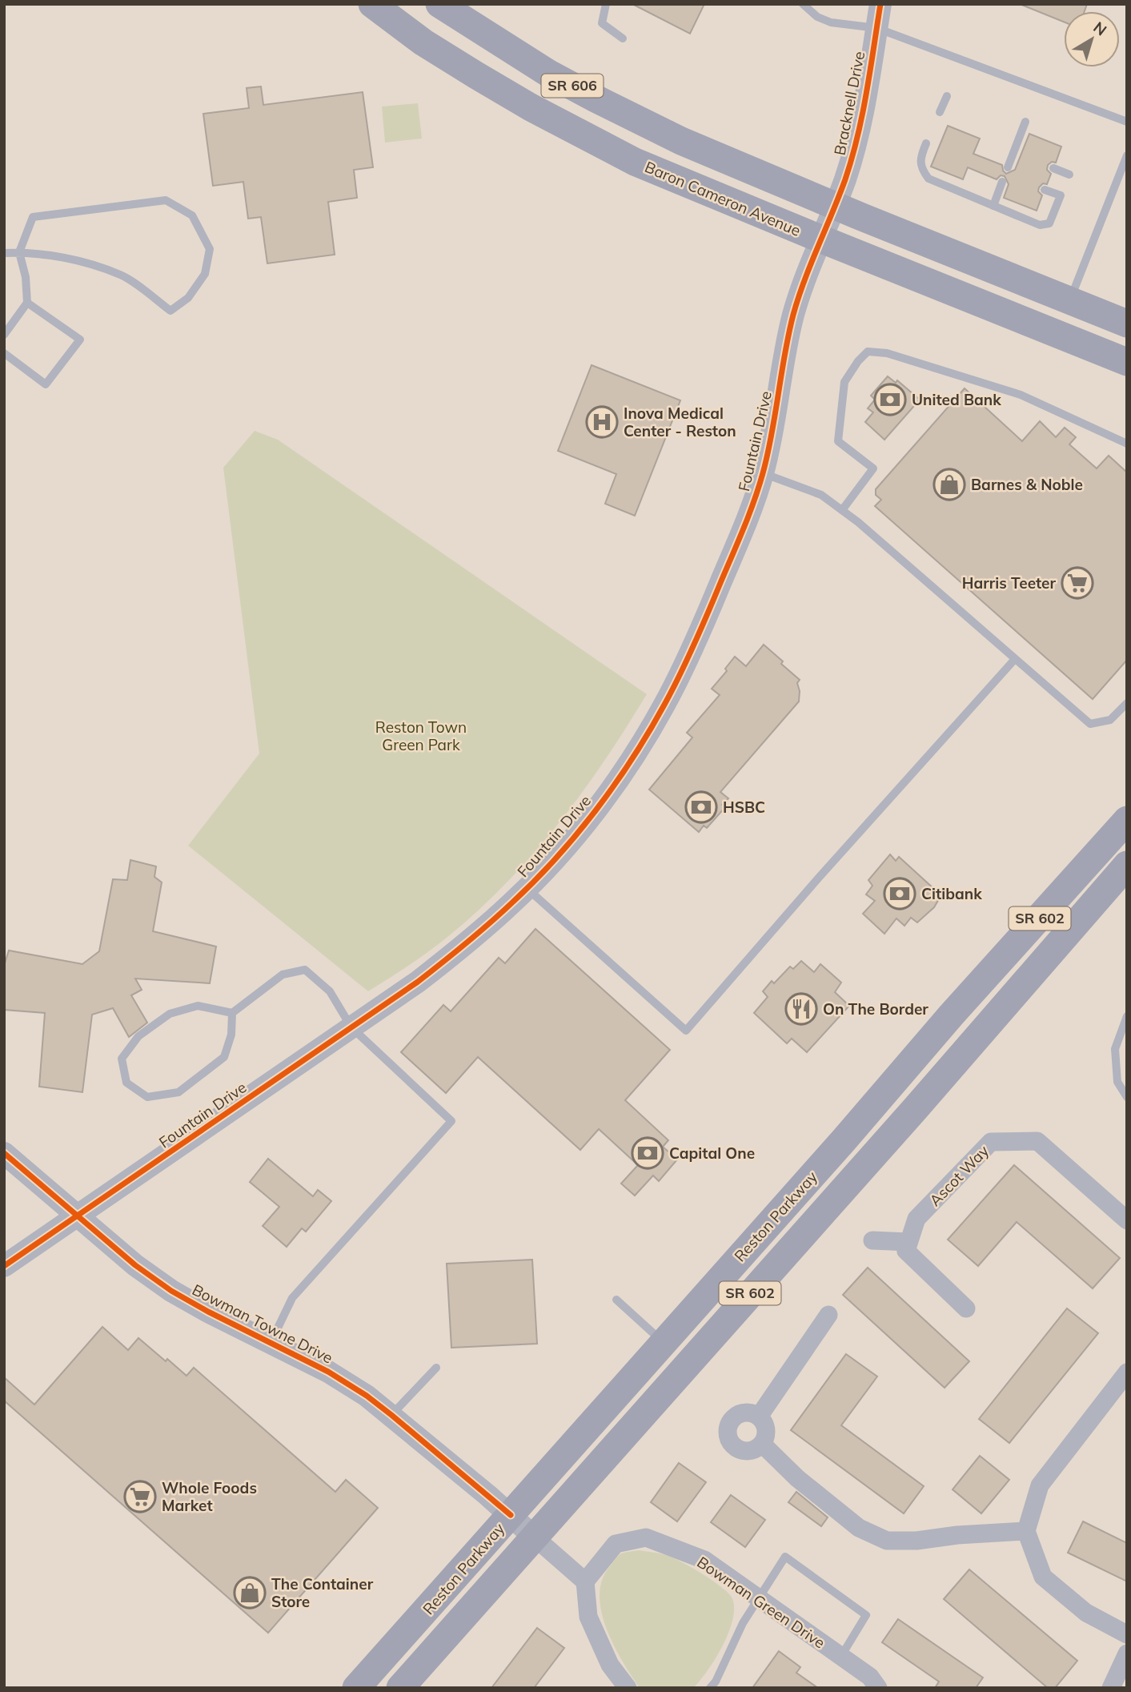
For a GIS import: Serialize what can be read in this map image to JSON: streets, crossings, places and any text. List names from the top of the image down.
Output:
{
  "streets": {
    "main road": [
      "SR 606",
      "Baron Cameron Avenue",
      "SR 602",
      "Reston Parkway"
    ],
    "street": [
      "Bracknell Drive",
      "Fountain Drive",
      "Ascot Way",
      "Bowman Towne Drive",
      "Bowman Green Drive"
    ]
  },
  "crossings": [
    ["SR 606", "Bracknell Drive"],
    ["SR 606", "Fountain Drive"],
    ["Bracknell Drive", "Fountain Drive"],
    ["Baron Cameron Avenue", "Fountain Drive"],
    ["Fountain Drive", "Bowman Towne Drive"],
    ["Reston Parkway", "Bowman Towne Drive"]
  ],
  "parks": ["Reston Town Green Park"],
  "places": {
    "bank": [
      "United Bank",
      "HSBC",
      "Citibank",
      "Capital One"
    ],
    "hospital": ["Inova Medical Center - Reston"],
    "shop": ["Barnes & Noble", "The Container Store"],
    "supermarket": ["Harris Teeter", "Whole Foods Market"],
    "restaurant": ["On The Border"]
  },
  "north": "top right"
}
